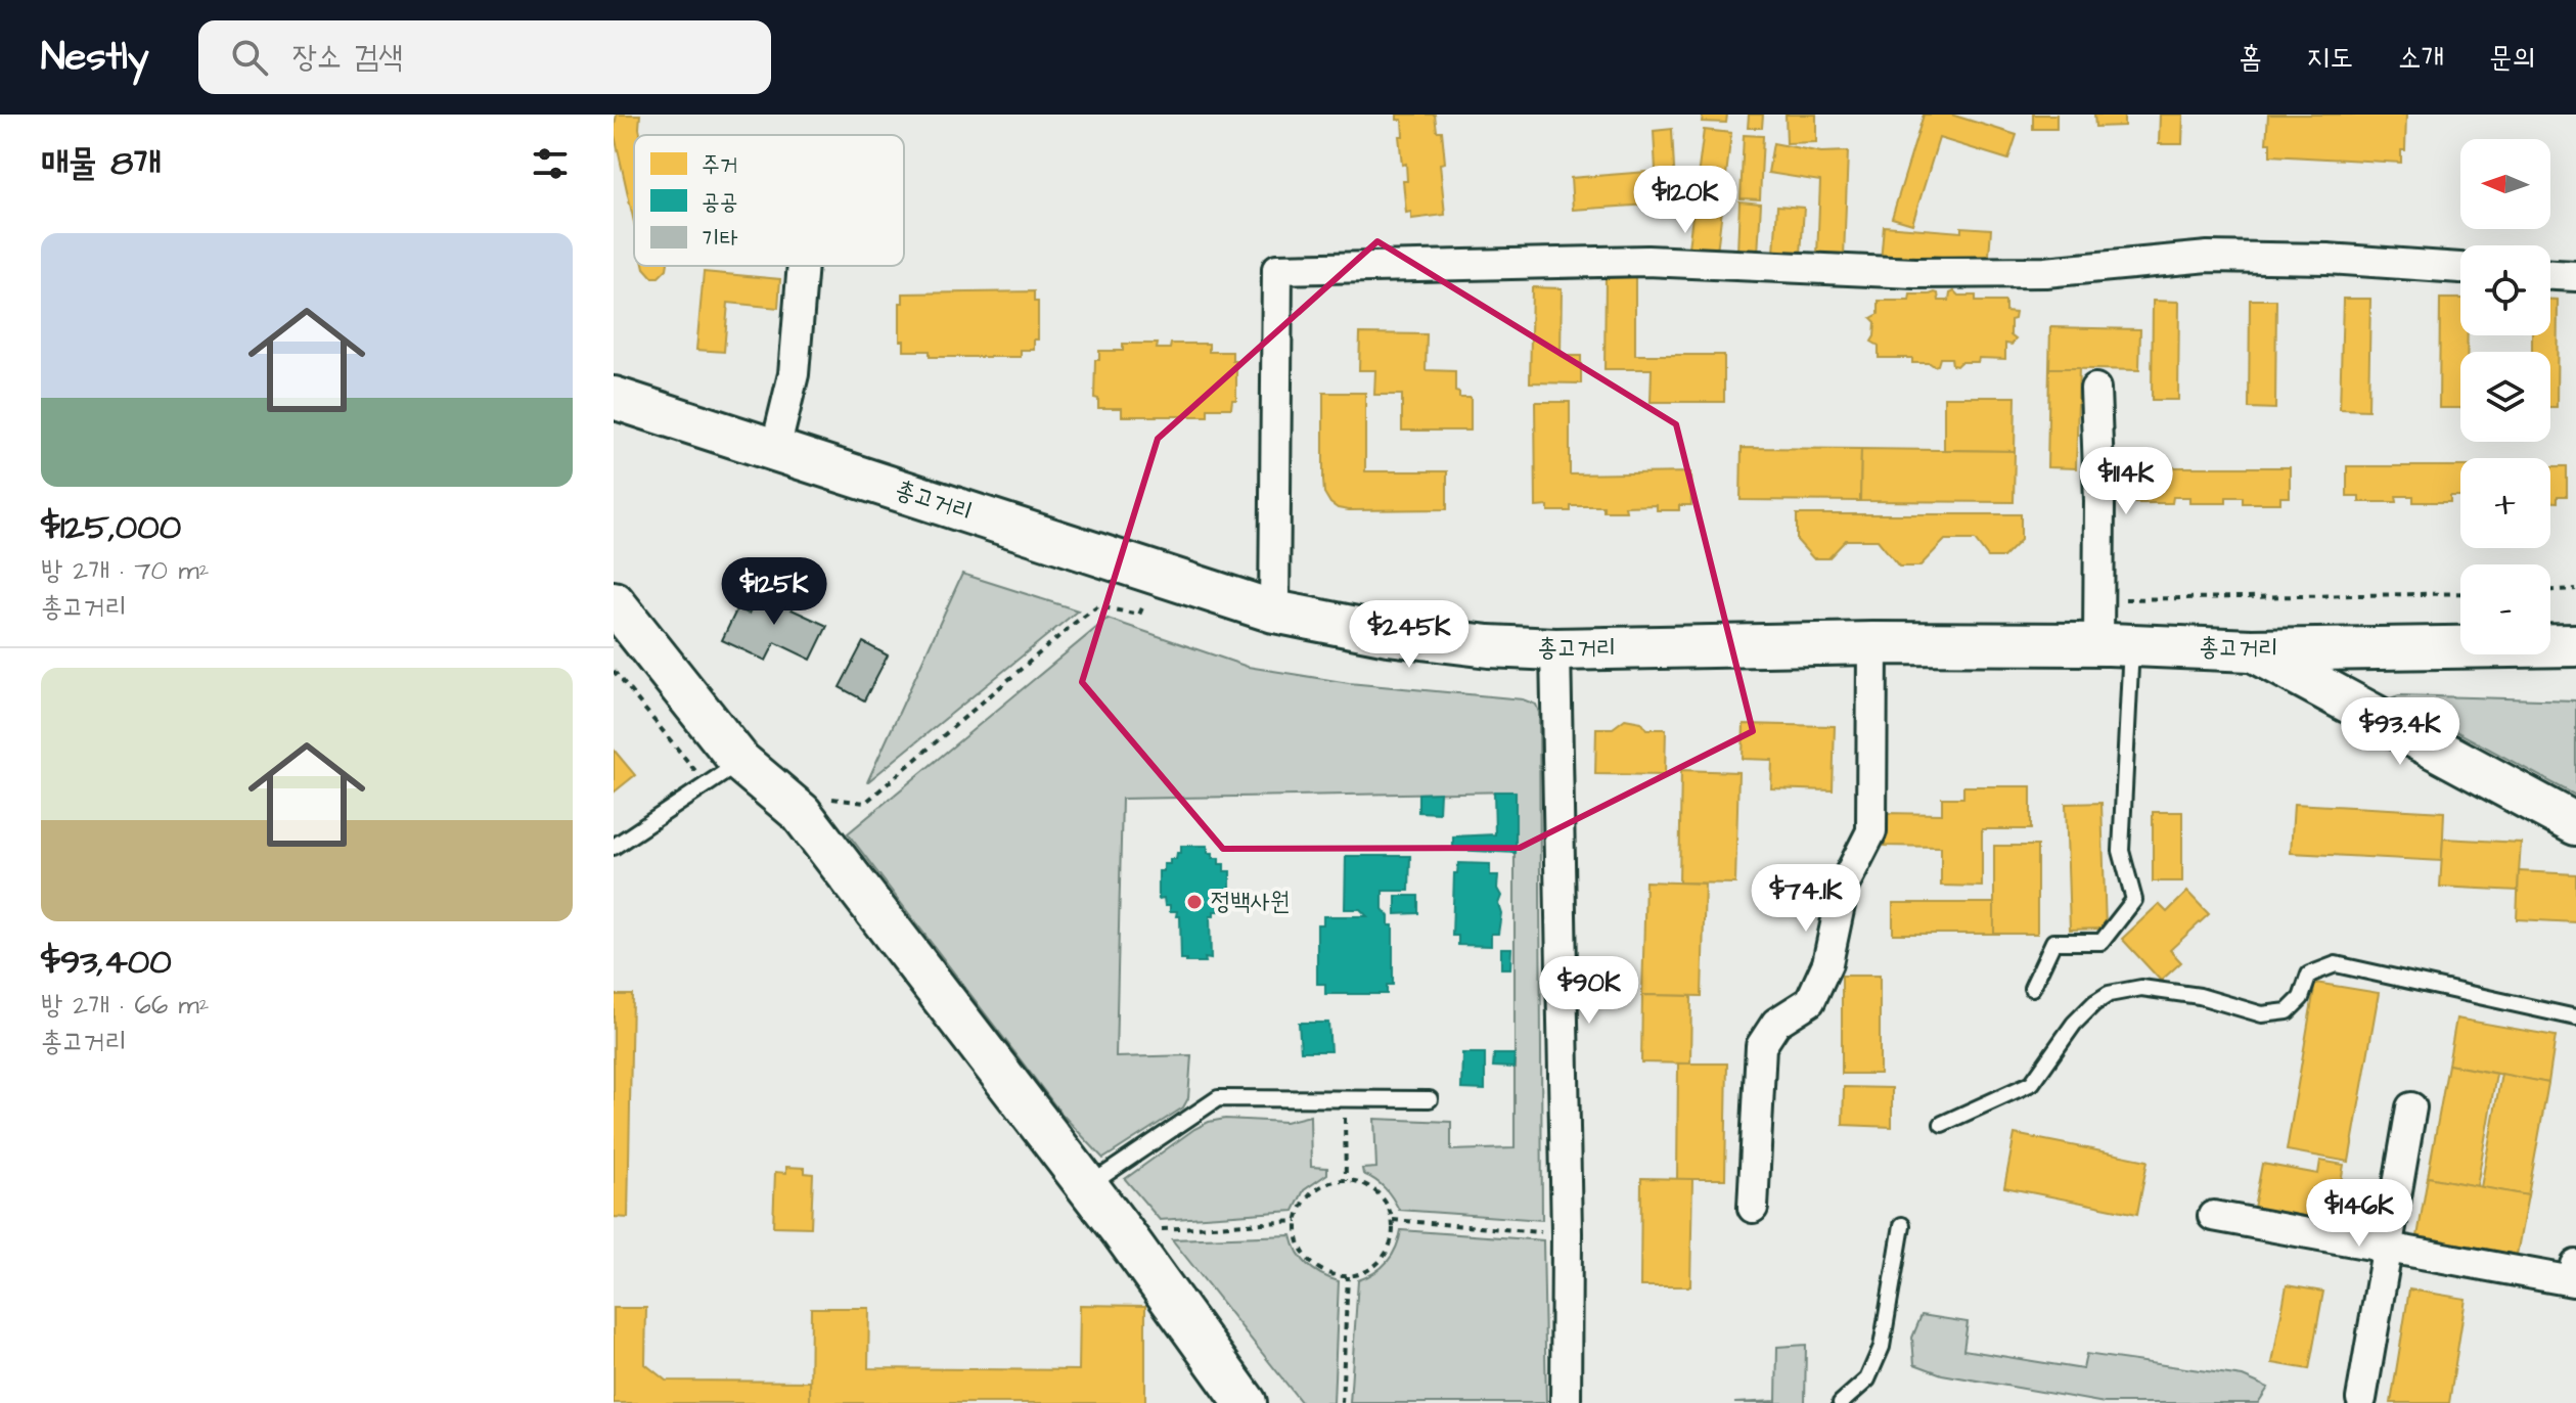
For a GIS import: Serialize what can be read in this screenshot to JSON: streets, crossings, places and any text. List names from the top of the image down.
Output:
{
  "streets": {
    "main road": ["총고거리"]
  },
  "places": ["정백사원"],
  "legend": ["주거", "공공", "기타"],
  "north": "left",
  "page": {
    "header": "Nestly",
    "search": "장소 검색",
    "nav": [
      "홈",
      "지도",
      "소개",
      "문의"
    ],
    "heading": "매물 8개",
    "map_buttons": ["+", "−"],
    "price": [
      "$120K",
      "$114K",
      "$125K",
      "$245K",
      "$93.4K",
      "$74.1K",
      "$90K",
      "$146K"
    ],
    "list": [
      {
        "name": "$125,000",
        "note": "방 2개 · 70 m² · 총고거리"
      },
      {
        "name": "$93,400",
        "note": "방 2개 · 66 m² · 총고거리"
      }
    ]
  }
}
